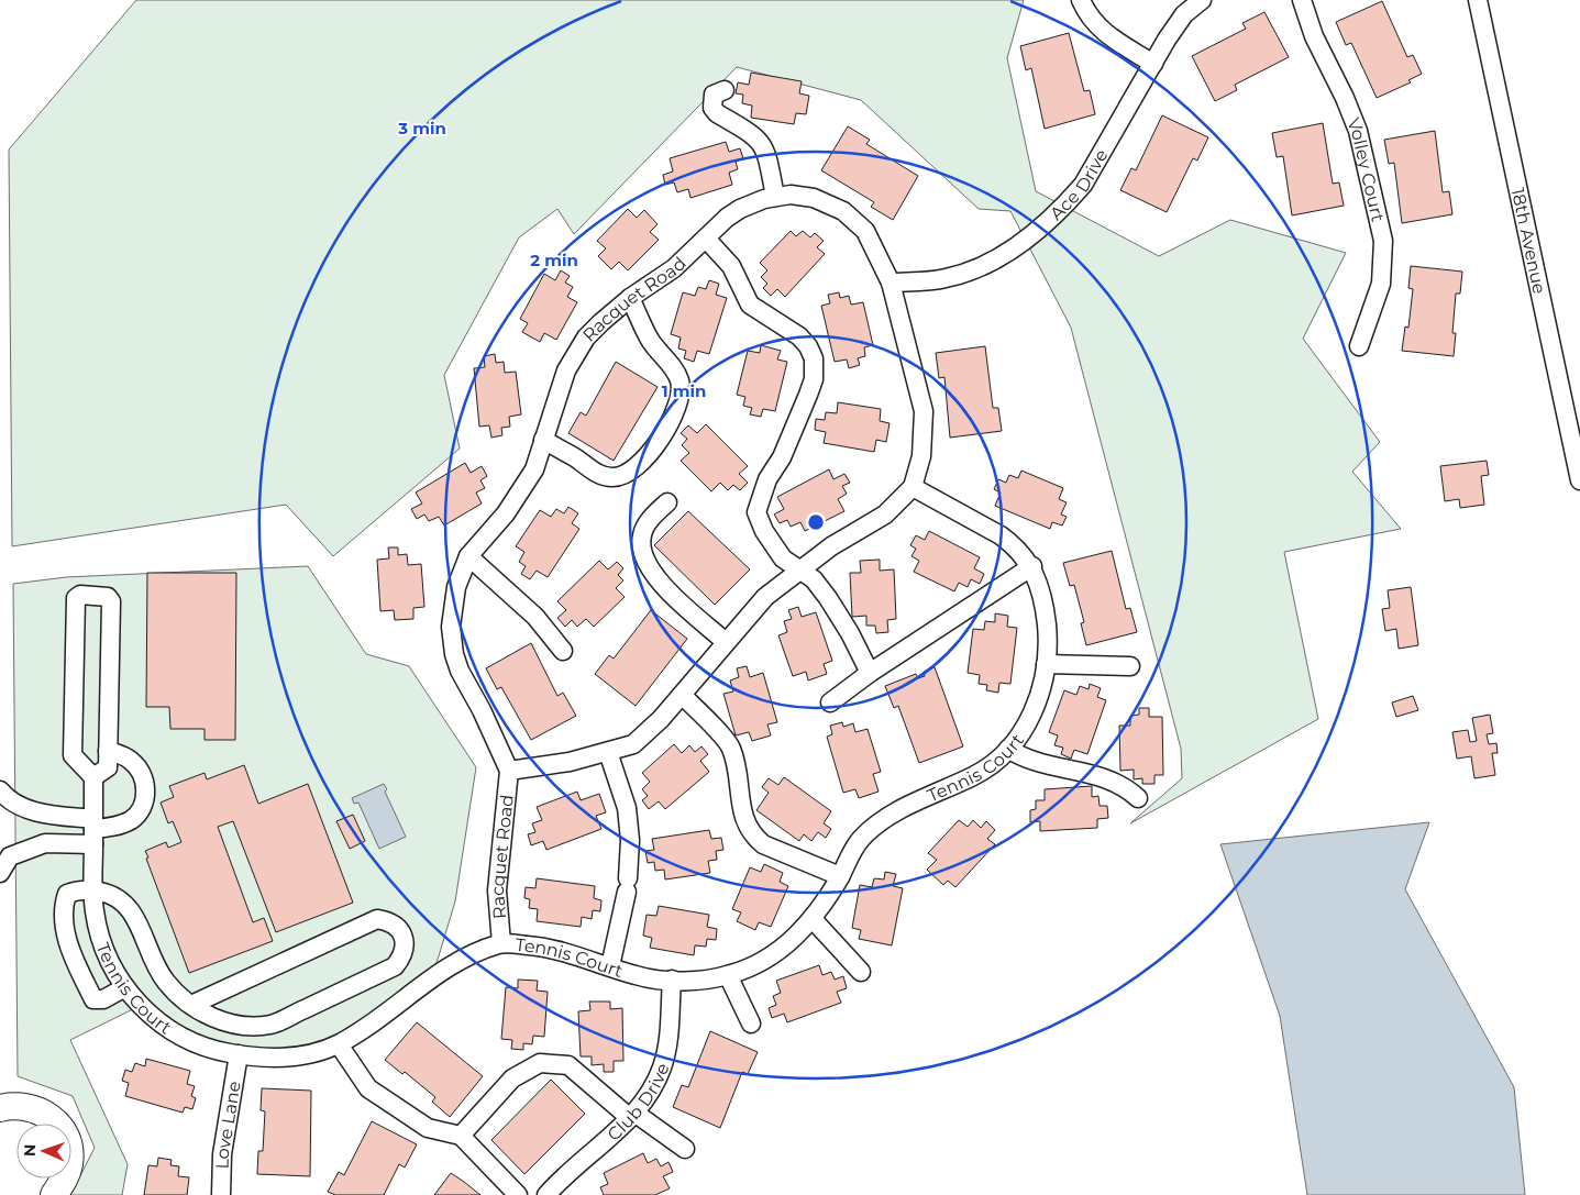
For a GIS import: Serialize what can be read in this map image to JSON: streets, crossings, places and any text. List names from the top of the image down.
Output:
{
  "streets": {
    "street": [
      "Volley Court",
      "Ace Drive",
      "18th Avenue",
      "Racquet Road",
      "Tennis Court",
      "Club Drive",
      "Love Lane"
    ]
  },
  "crossings": [
    ["Ace Drive", "Racquet Road"],
    ["Racquet Road", "Tennis Court"],
    ["Tennis Court", "Club Drive"],
    ["Tennis Court", "Love Lane"]
  ],
  "north": "left",
  "rings": ["3 min", "2 min", "1 min"]
}
